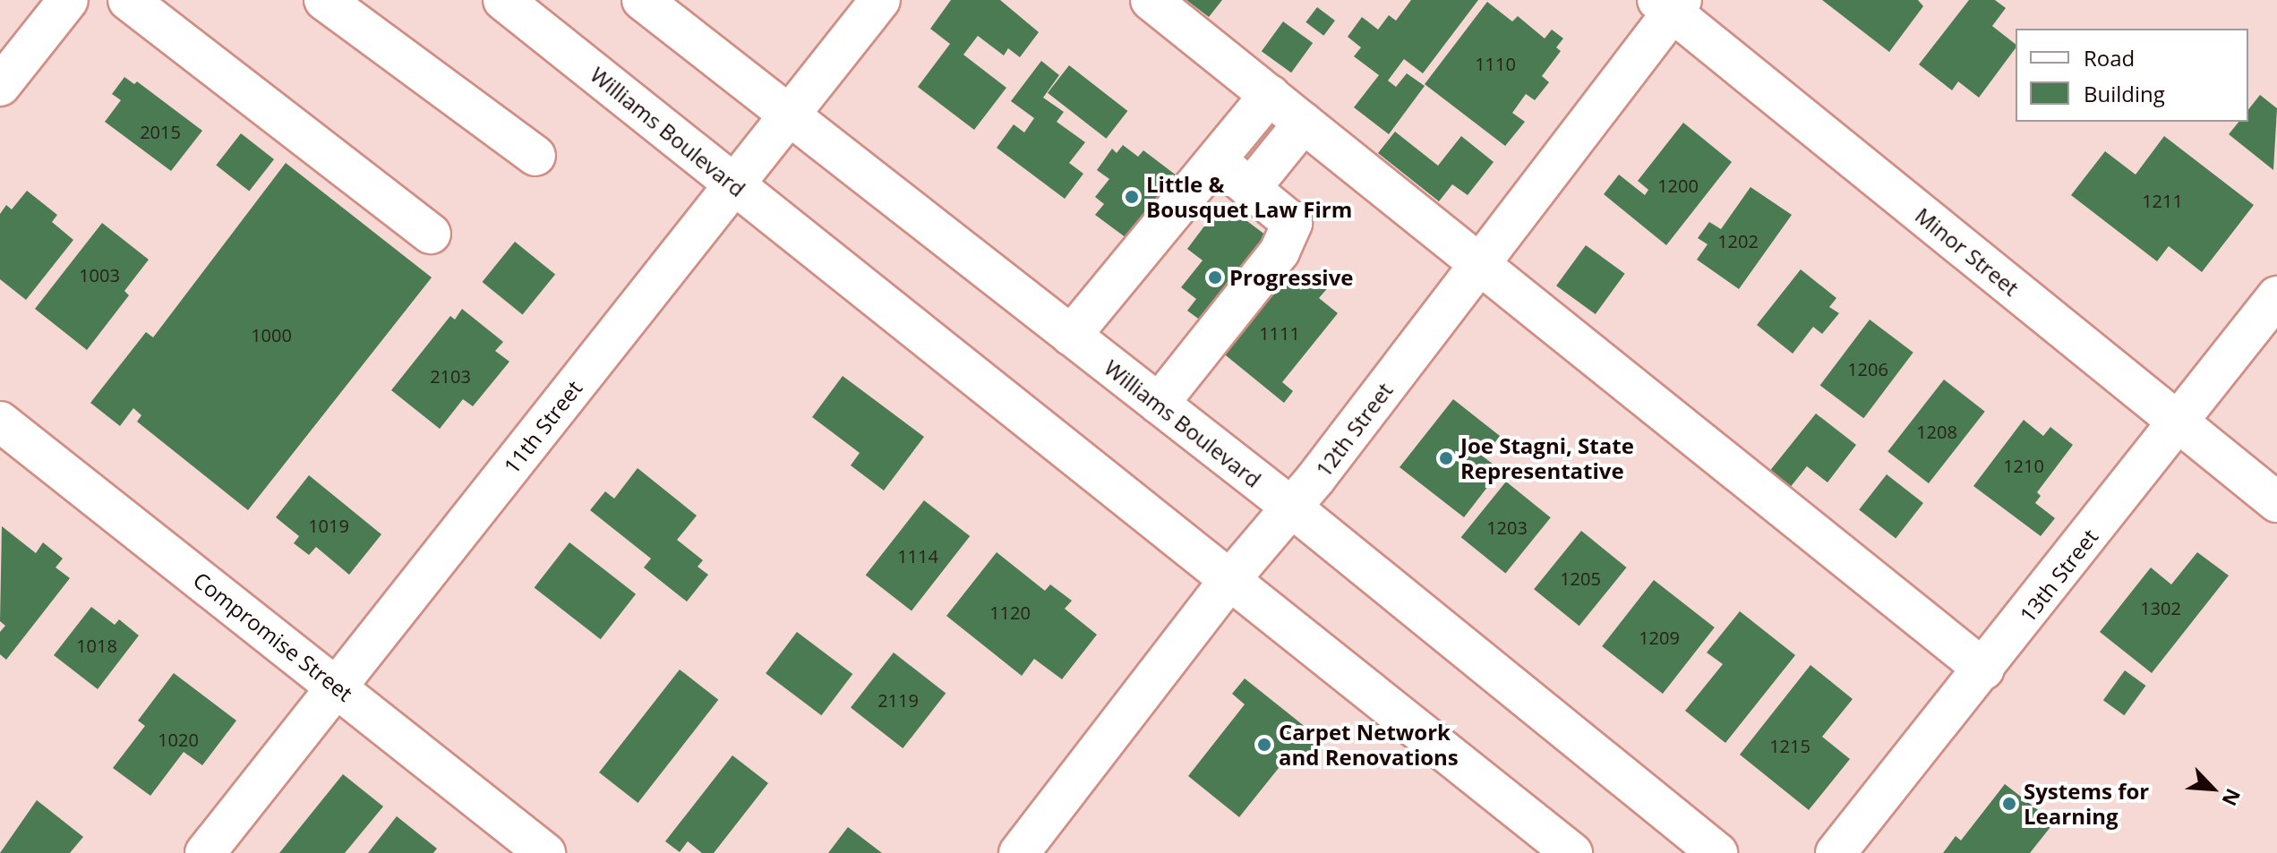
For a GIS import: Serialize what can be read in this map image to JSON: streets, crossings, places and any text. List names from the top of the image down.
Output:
{
  "streets": {
    "street": [
      "Williams Boulevard",
      "Minor Street",
      "11th Street",
      "12th Street",
      "13th Street",
      "Compromise Street"
    ]
  },
  "crossings": [
    ["Williams Boulevard", "11th Street"],
    ["Williams Boulevard", "12th Street"],
    ["Minor Street", "12th Street"],
    ["Minor Street", "13th Street"],
    ["11th Street", "Compromise Street"]
  ],
  "places": [
    "Little & Bousquet Law Firm",
    "Progressive",
    "Joe Stagni, State Representative",
    "Carpet Network and Renovations",
    "Systems for Learning"
  ],
  "house_numbers": [
    "1110",
    "2015",
    "1200",
    "1211",
    "1202",
    "1003",
    "1111",
    "1000",
    "1206",
    "2103",
    "1208",
    "1210",
    "1019",
    "1203",
    "1114",
    "1205",
    "1302",
    "1120",
    "1209",
    "1018",
    "2119",
    "1020",
    "1215"
  ],
  "legend": ["Road", "Building"],
  "north": "bottom right"
}
